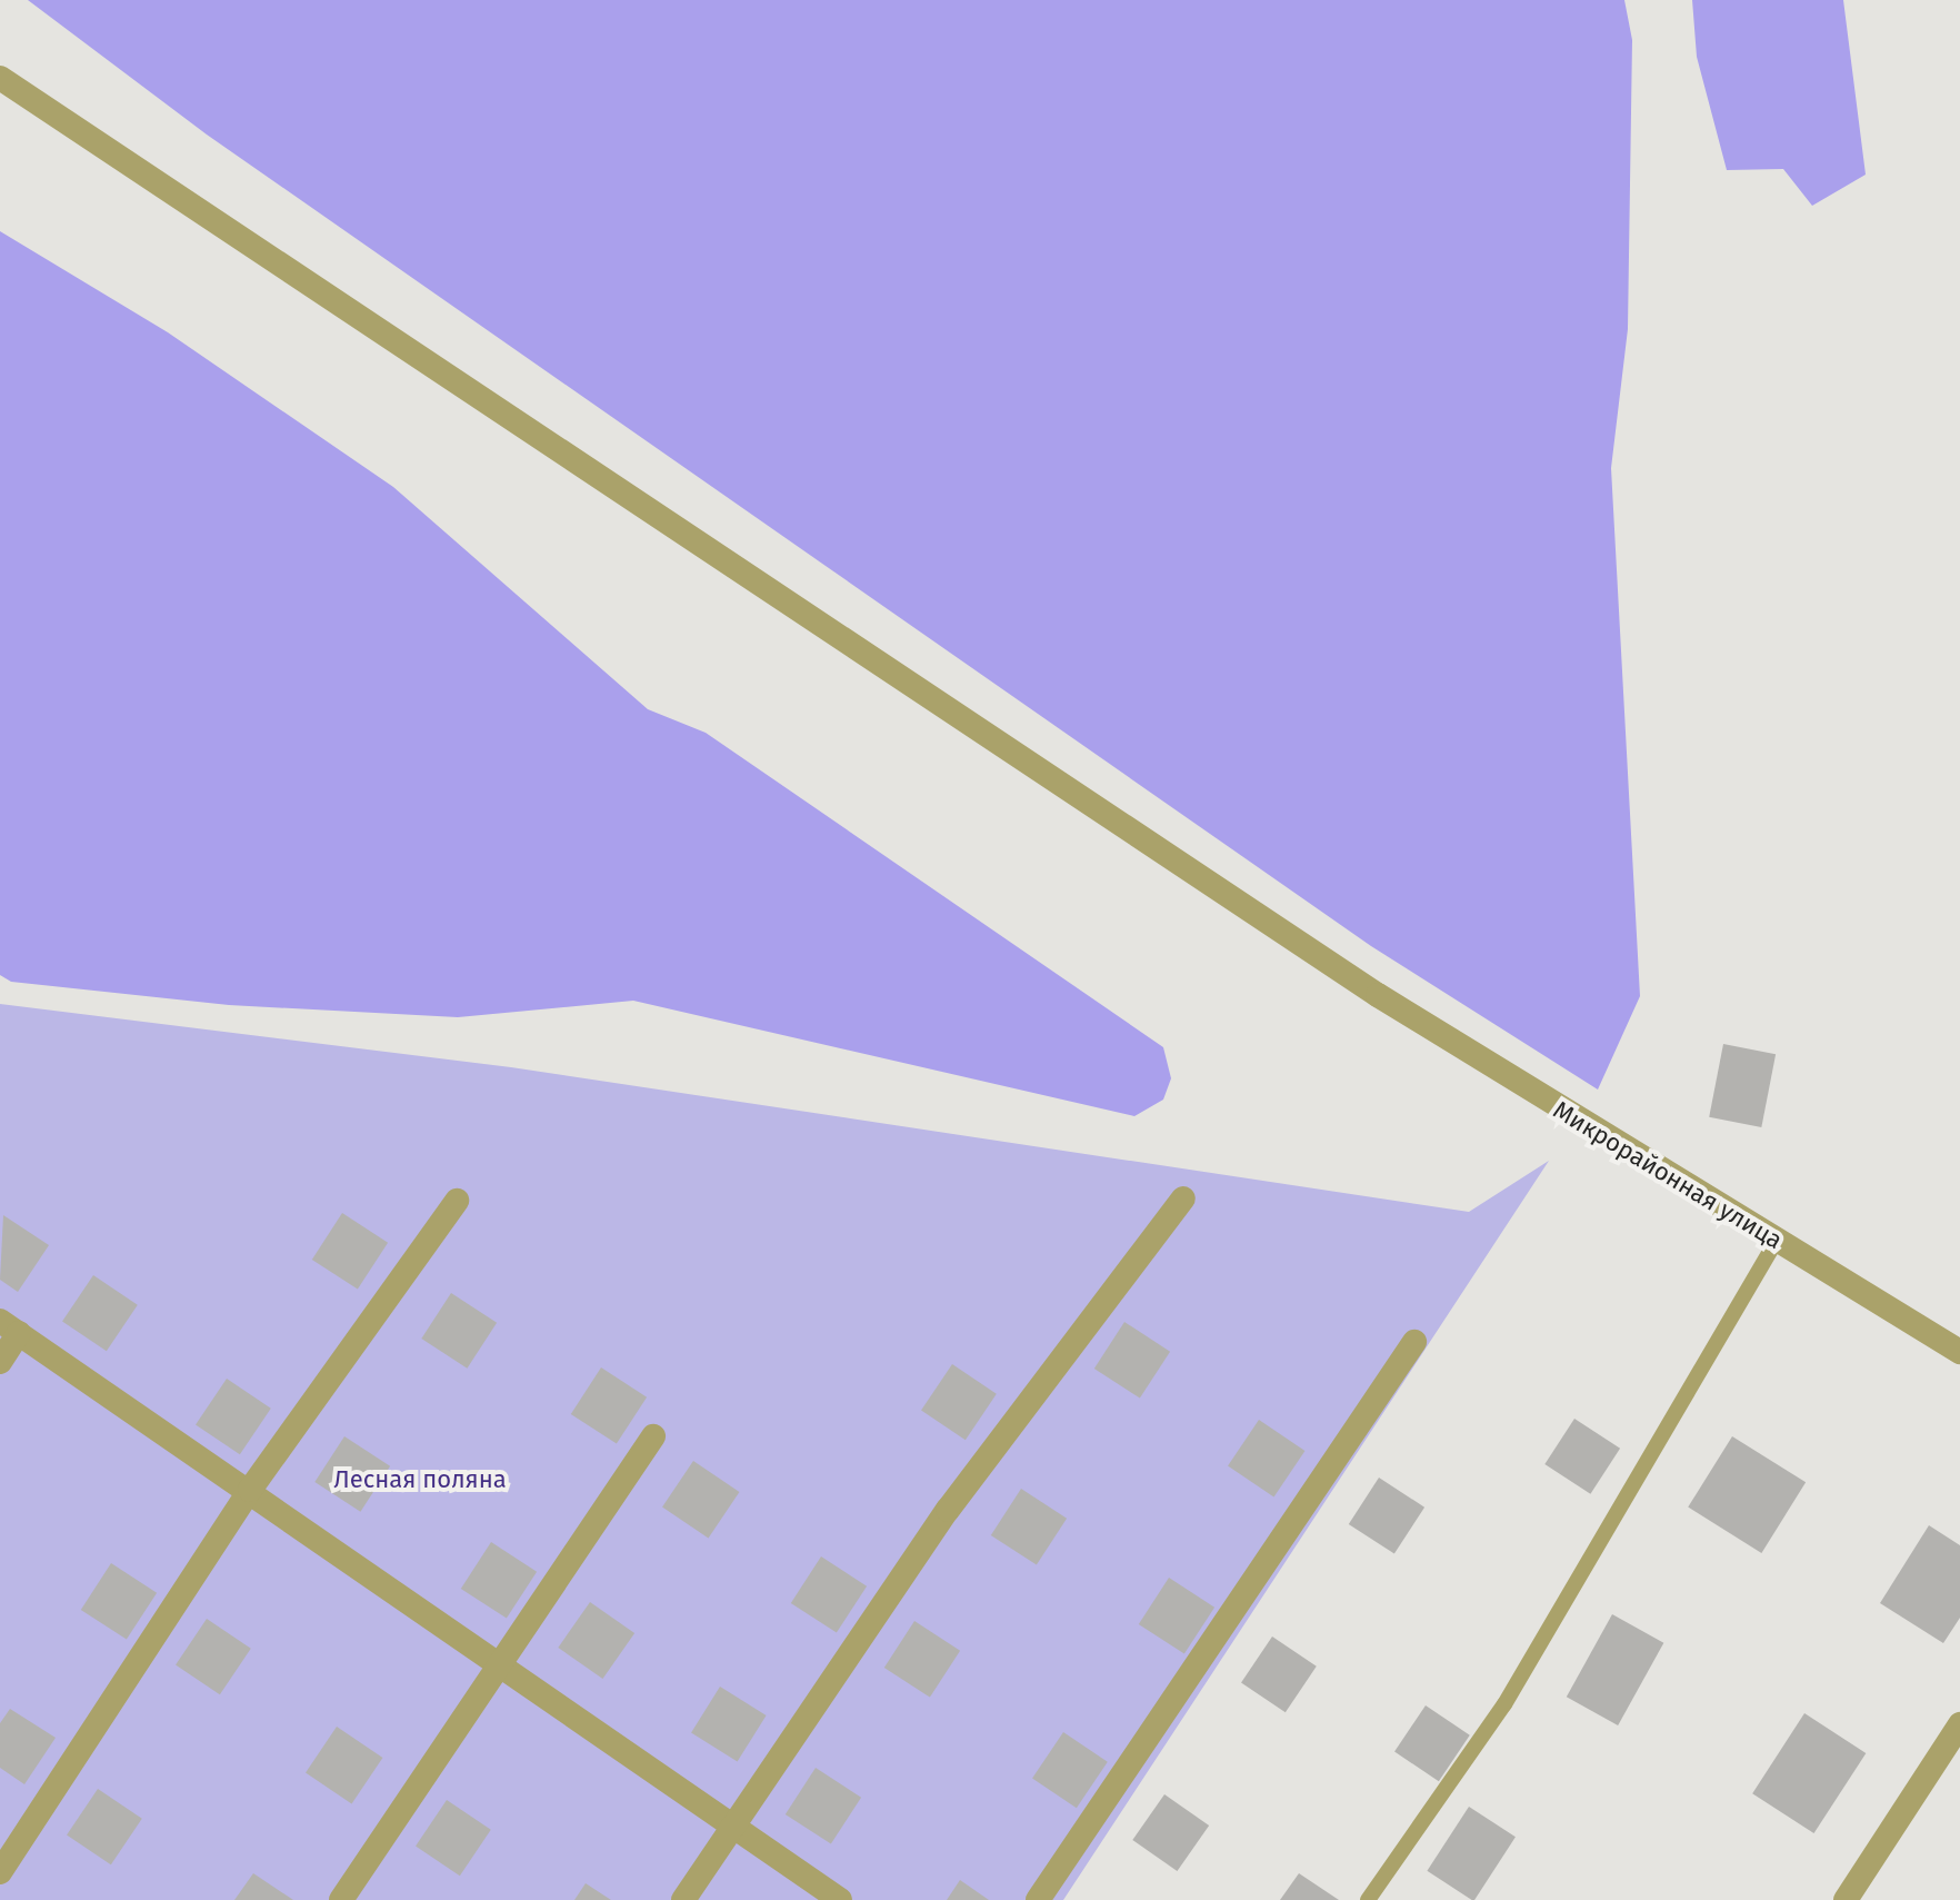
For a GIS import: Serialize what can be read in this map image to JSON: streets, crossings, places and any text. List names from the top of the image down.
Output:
{
  "streets": {
    "street": ["Микрорайонная улица"]
  },
  "parks": ["Лесная поляна"]
}
